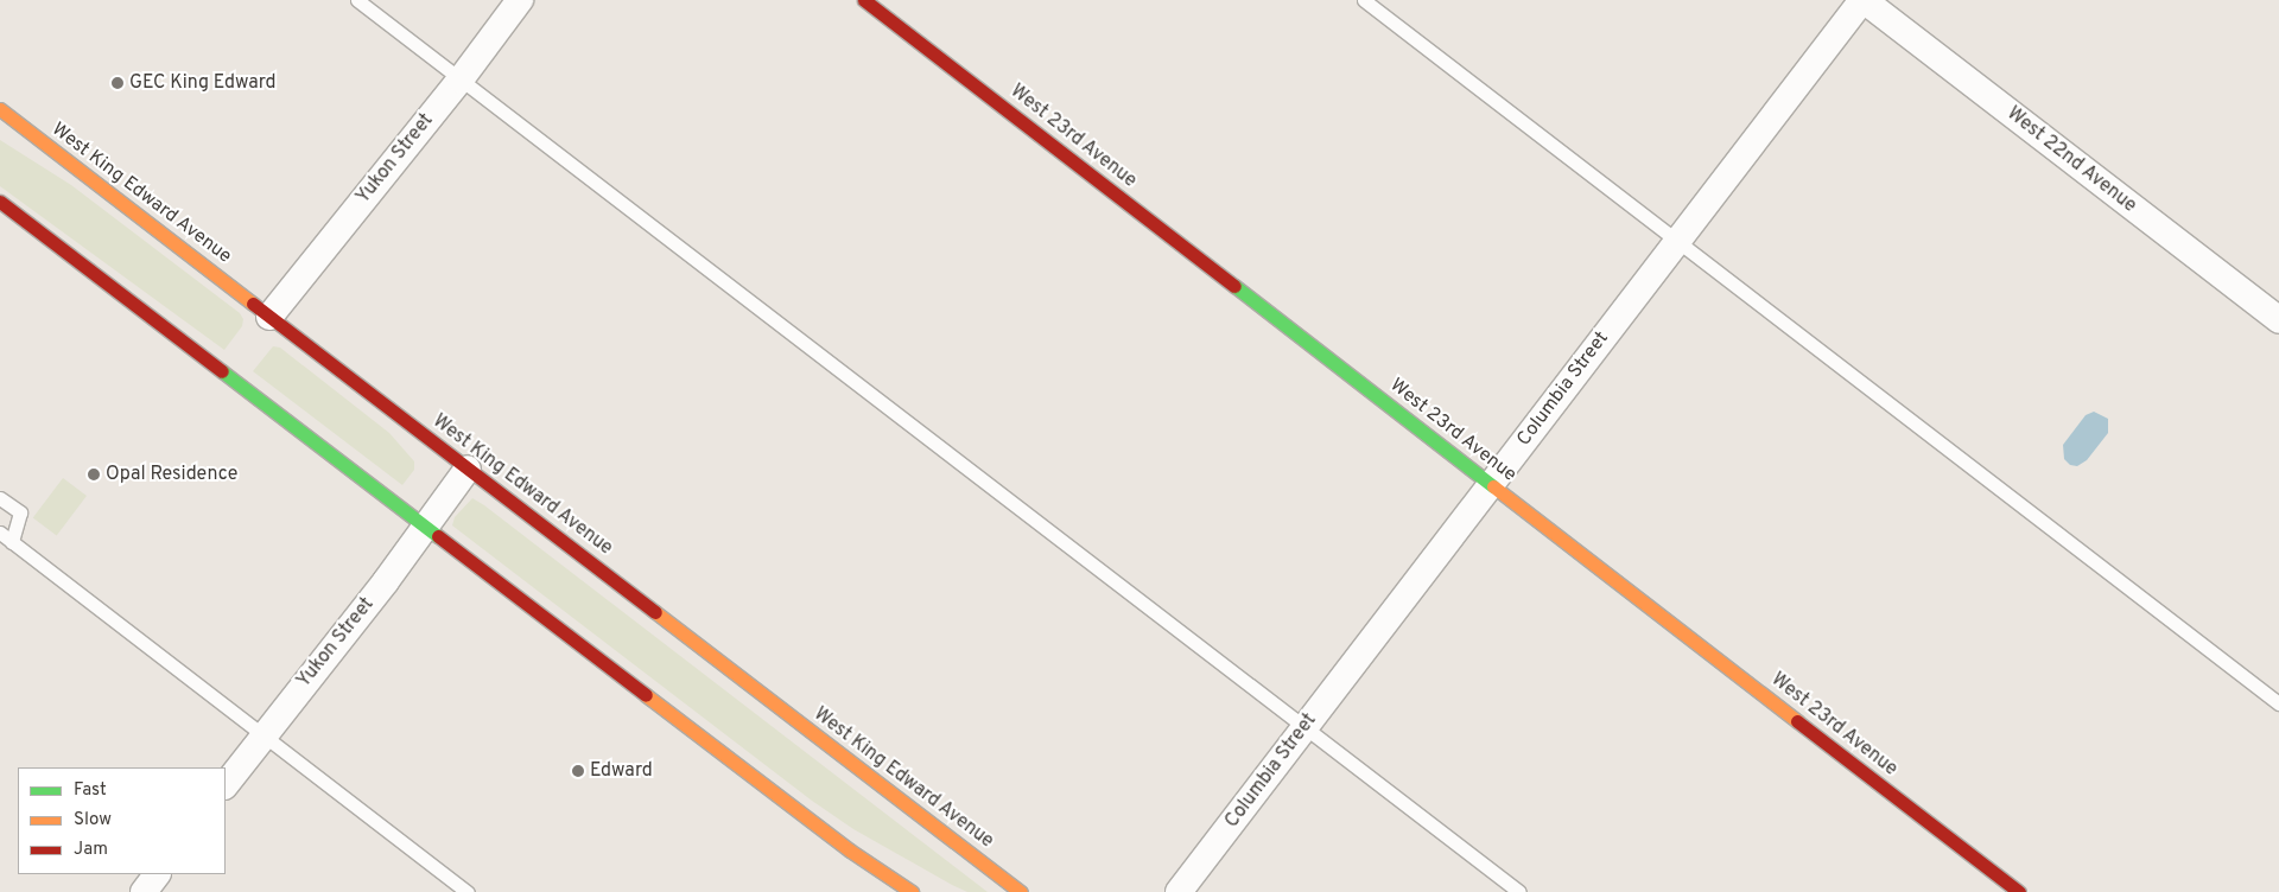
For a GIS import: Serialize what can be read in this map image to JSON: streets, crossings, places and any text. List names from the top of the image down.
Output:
{
  "streets": {
    "main road": ["West 23rd Avenue", "West King Edward Avenue"],
    "street": ["Yukon Street", "West 22nd Avenue", "Columbia Street"]
  },
  "crossings": [
    ["West 23rd Avenue", "Columbia Street"],
    ["Yukon Street", "West King Edward Avenue"],
    ["West 22nd Avenue", "Columbia Street"]
  ],
  "places": ["GEC King Edward", "Opal Residence", "Edward"],
  "legend": ["Fast", "Slow", "Jam"]
}
